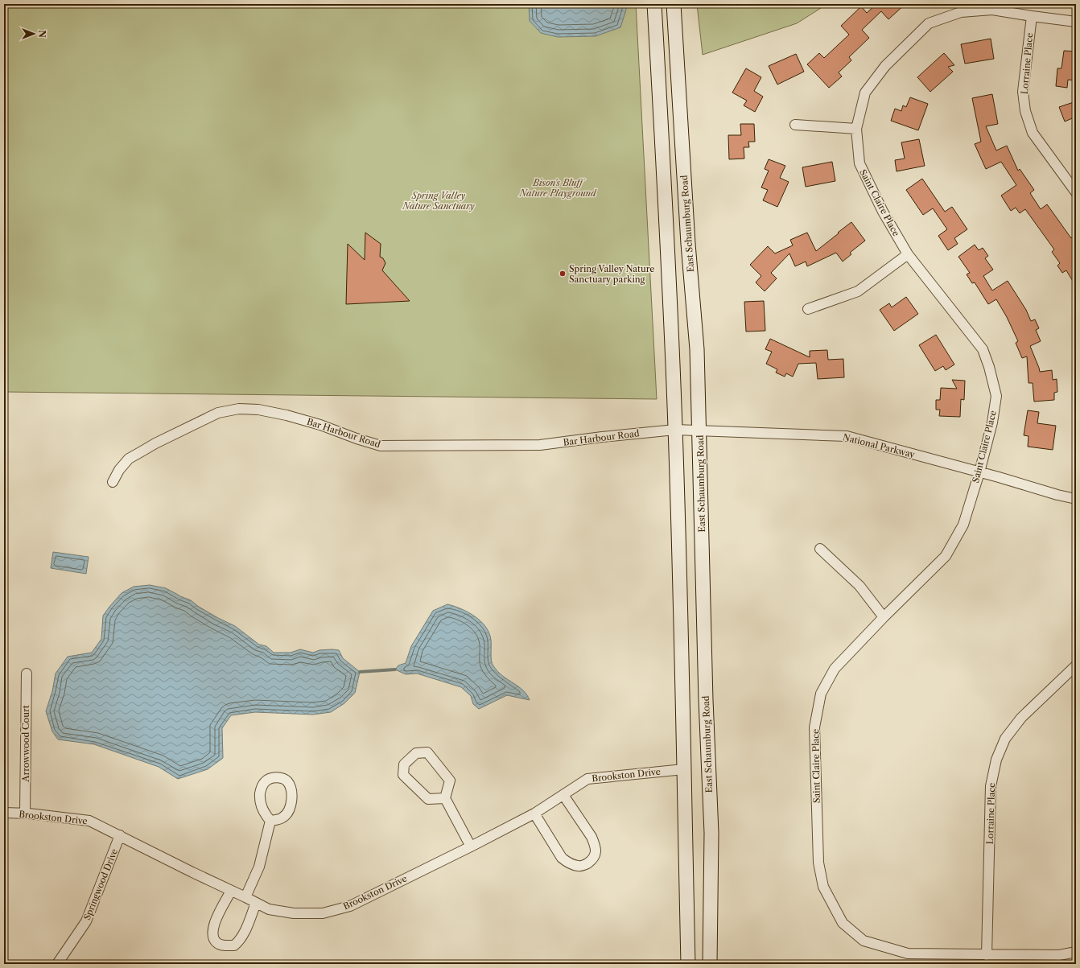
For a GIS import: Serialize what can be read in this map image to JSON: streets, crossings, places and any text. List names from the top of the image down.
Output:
{
  "streets": {
    "main road": ["East Schaumburg Road"],
    "street": [
      "Lorraine Place",
      "Saint Claire Place",
      "Bar Harbour Road",
      "National Parkway",
      "Arrowwood Court",
      "Brookston Drive",
      "Springwood Drive"
    ]
  },
  "crossings": [
    ["Lorraine Place", "Saint Claire Place"],
    ["Saint Claire Place", "National Parkway"],
    ["East Schaumburg Road", "National Parkway"],
    ["Bar Harbour Road", "National Parkway"],
    ["Arrowwood Court", "Brookston Drive"],
    ["Brookston Drive", "Springwood Drive"]
  ],
  "parks": ["Bison's Bluff Nature Playground", "Spring Valley Nature Sanctuary"],
  "places": ["Spring Valley Nature Sanctuary parking"],
  "north": "right"
}
